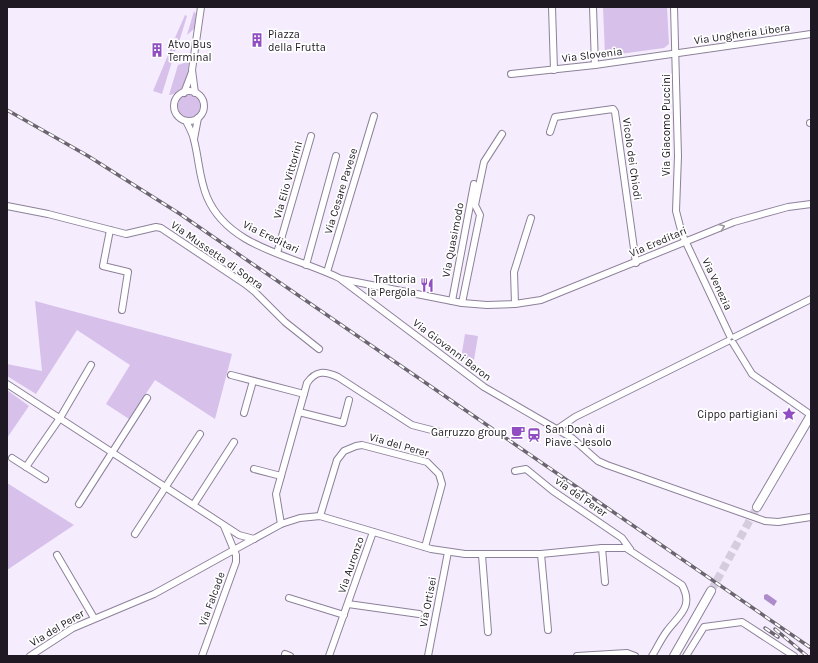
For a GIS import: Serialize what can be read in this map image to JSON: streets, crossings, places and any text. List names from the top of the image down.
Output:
{
  "streets": {
    "street": [
      "Via Ungheria Libera",
      "Via Slovenia",
      "Via Giacomo Puccini",
      "Vicolo dei Chiodi",
      "Via Elio Vittorini",
      "Via Cesare Pavese",
      "Via Ereditari",
      "Via Quasimodo",
      "Via Mussetta di Sopra",
      "Via Venezia",
      "Via Giovanni Baron",
      "Via del Perer",
      "via del Perer",
      "Via Auronzo",
      "Via Falcade",
      "Via Ortisei"
    ]
  },
  "crossings": [
    ["Via Ungheria Libera", "Via Slovenia"],
    ["Via Ungheria Libera", "Via Giacomo Puccini"],
    ["Via Slovenia", "Via Giacomo Puccini"],
    ["Via Giacomo Puccini", "Via Ereditari"],
    ["Via Giacomo Puccini", "Via Venezia"],
    ["Vicolo dei Chiodi", "Via Ereditari"],
    ["Via Elio Vittorini", "Via Ereditari"],
    ["Via Cesare Pavese", "Via Ereditari"],
    ["Via Ereditari", "Via Quasimodo"],
    ["Via Ereditari", "Via Venezia"],
    ["Via Ereditari", "Via Giovanni Baron"],
    ["Via del Perer", "via del Perer"],
    ["Via del Perer", "Via Auronzo"],
    ["Via del Perer", "Via Falcade"],
    ["Via del Perer", "Via Ortisei"]
  ],
  "places": {
    "building": ["Piazza della Frutta", "Atvo Bus Terminal"],
    "restaurant": ["Trattoria la Pergola"],
    "place": ["Cippo partigiani"],
    "cafe": ["Garruzzo group"],
    "station": ["San Donà di Piave - Jesolo"]
  }
}
